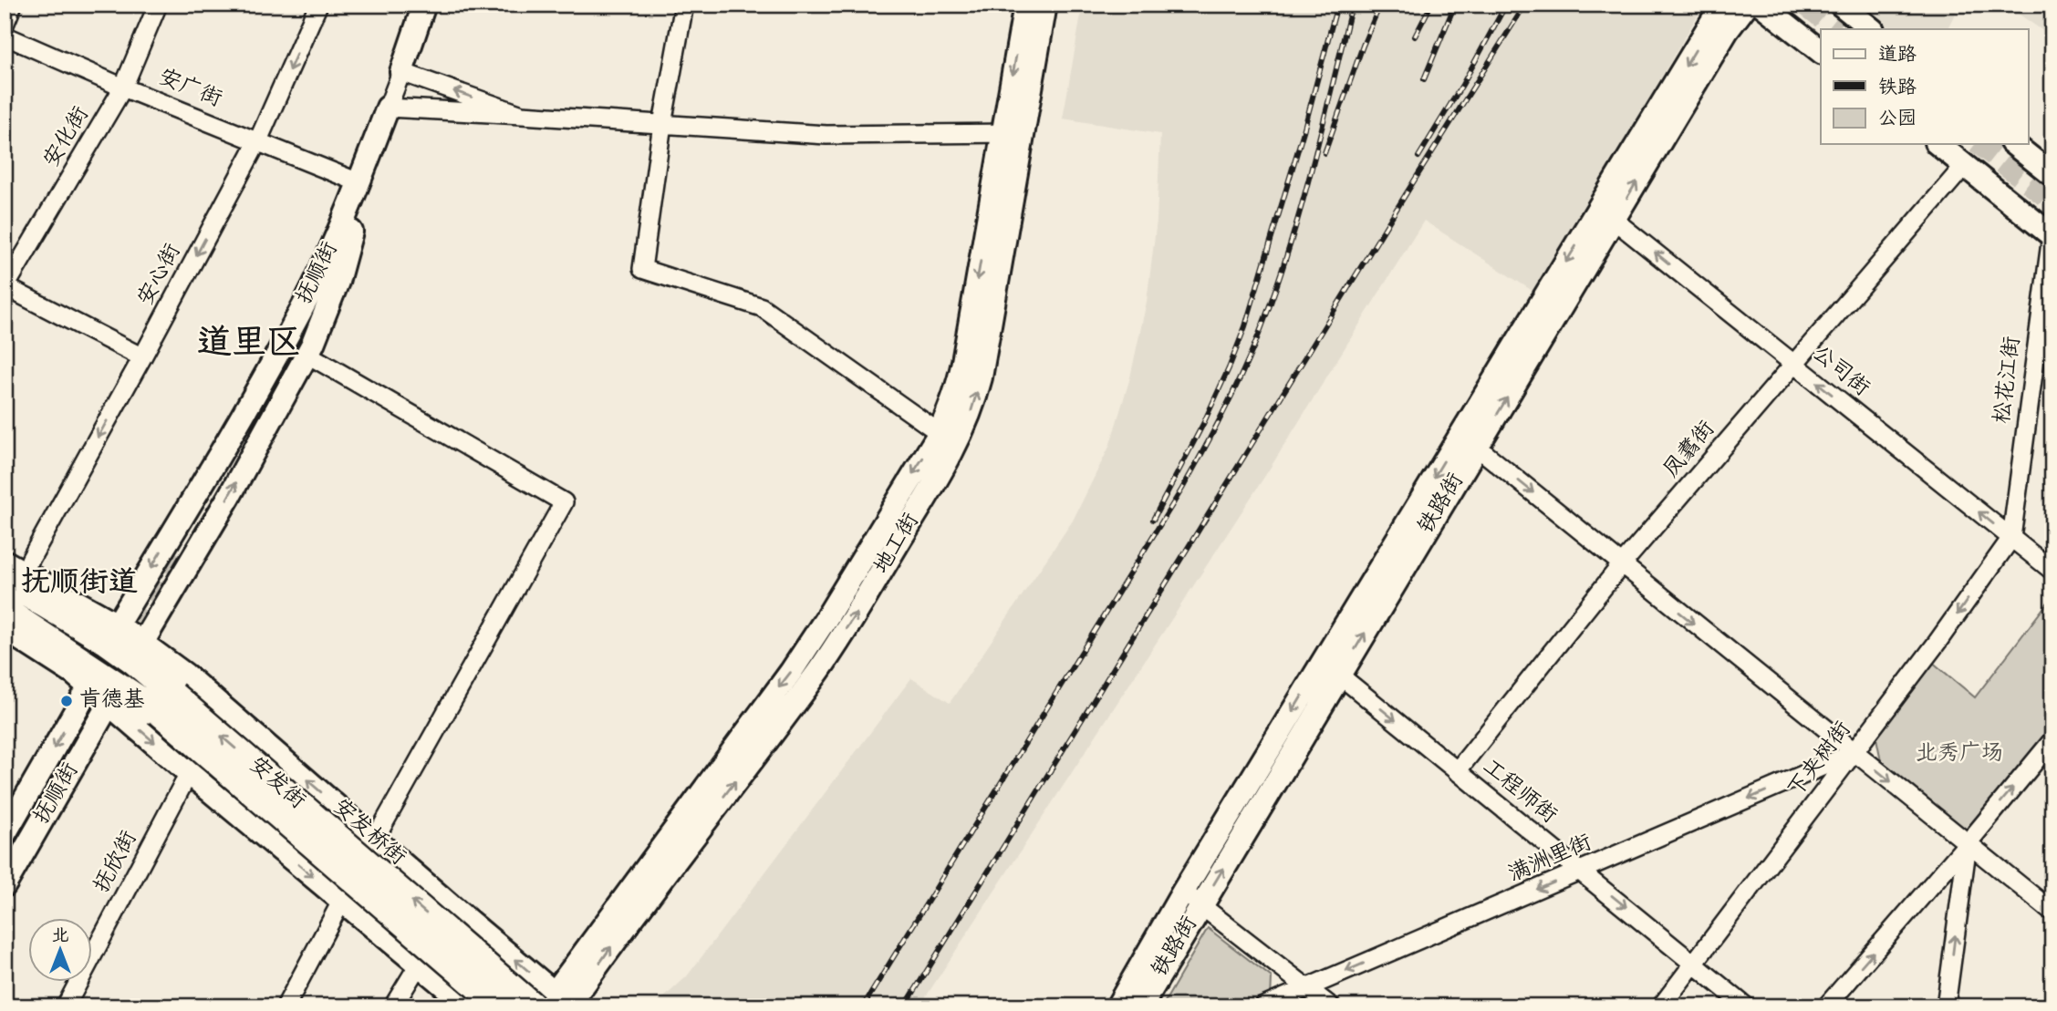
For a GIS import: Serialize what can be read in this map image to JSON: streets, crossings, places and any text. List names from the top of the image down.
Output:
{
  "streets": {
    "highway": ["安发街"],
    "main road": [
      "抚顺街",
      "铁路街",
      "地工街",
      "安发桥街"
    ],
    "street": [
      "安广街",
      "安化街",
      "安心街",
      "公司街",
      "松花江街",
      "凤翥街",
      "下夹树街",
      "工程师街",
      "满洲里街",
      "抚欣街"
    ]
  },
  "crossings": [
    ["安广街", "安化街"],
    ["安广街", "抚顺街"],
    ["安广街", "安心街"],
    ["抚顺街", "安发街"],
    ["抚顺街", "安发桥街"],
    ["公司街", "松花江街"],
    ["公司街", "凤翥街"],
    ["公司街", "铁路街"],
    ["公司街", "下夹树街"],
    ["松花江街", "下夹树街"],
    ["凤翥街", "工程师街"],
    ["铁路街", "工程师街"],
    ["地工街", "安发街"],
    ["地工街", "安发桥街"],
    ["下夹树街", "工程师街"],
    ["下夹树街", "满洲里街"],
    ["安发街", "安发桥街"],
    ["工程师街", "满洲里街"]
  ],
  "one_way": [
    "安心街",
    "公司街",
    "工程师街",
    "满洲里街"
  ],
  "districts": ["道里区", "抚顺街道"],
  "parks": ["北秀广场"],
  "places": ["肯德基"],
  "legend": ["道路", "铁路", "公园"],
  "north": "top"
}
